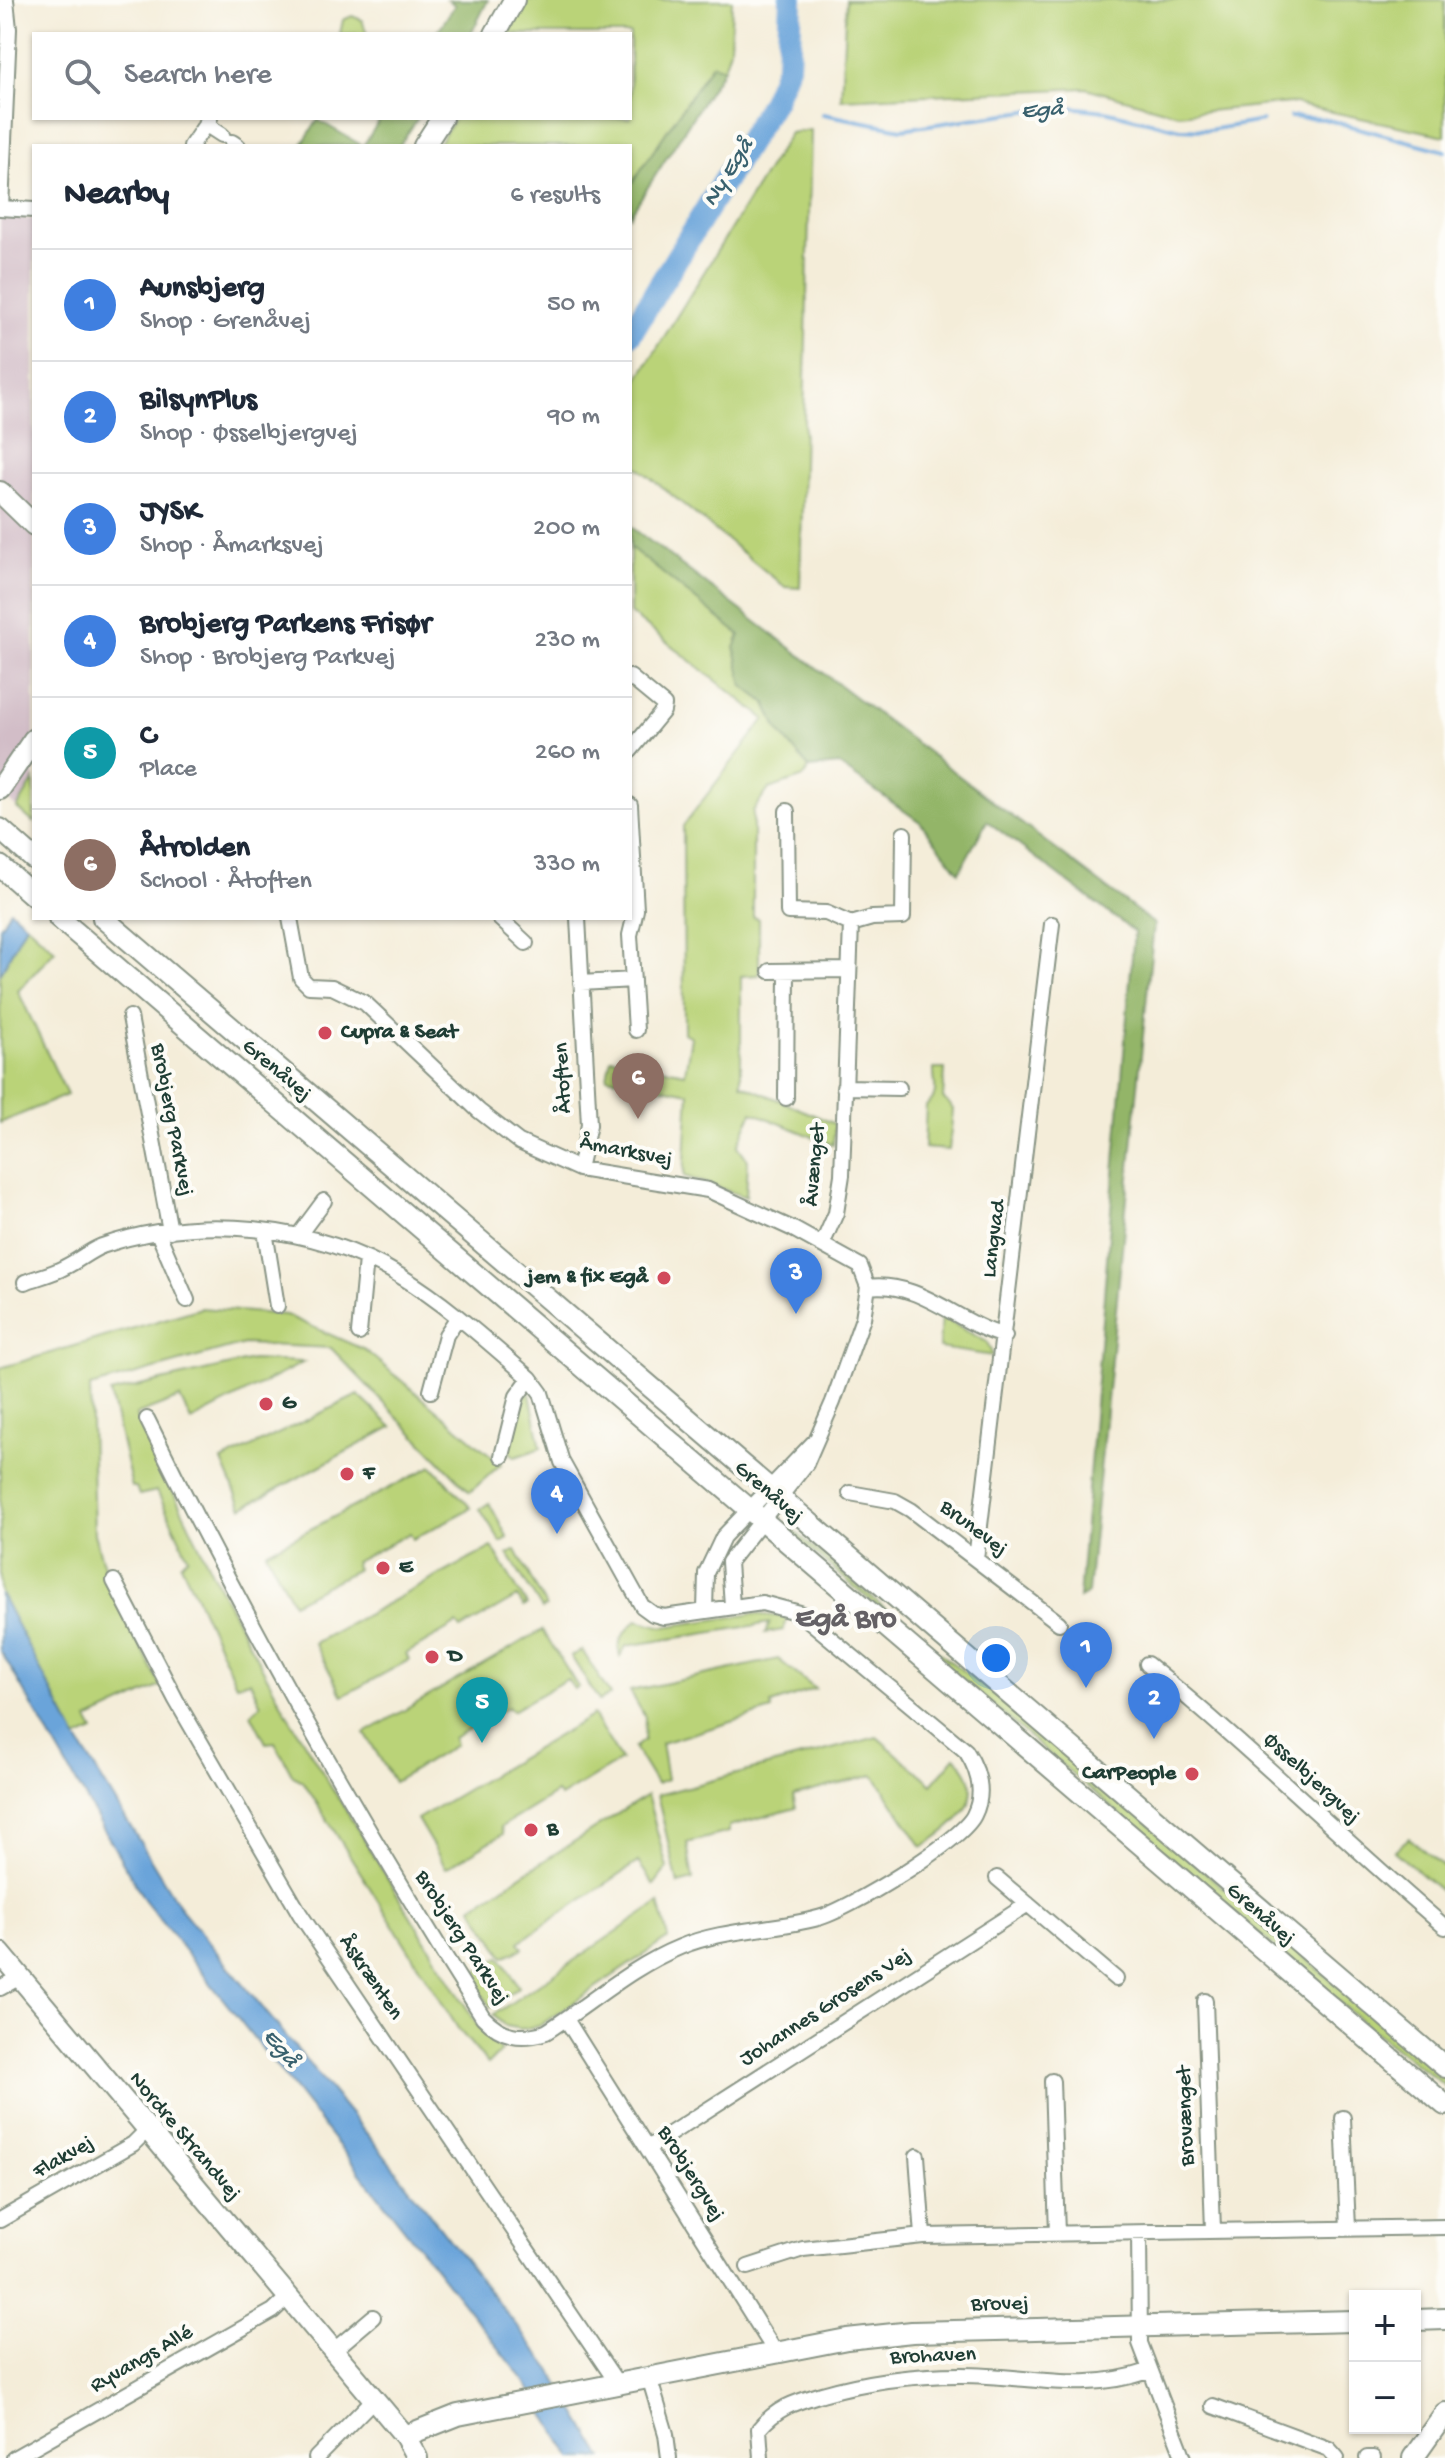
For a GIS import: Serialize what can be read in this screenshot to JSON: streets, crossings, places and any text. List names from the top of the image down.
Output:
{
  "streets": {
    "main road": ["Grenåvej", "Nordre Strandvej", "Brovej"],
    "street": [
      "Åtoften",
      "Brobjerg Parkvej",
      "Åmarksvej",
      "Åvænget",
      "Langvad",
      "Brunevej",
      "Øsselbjergvej",
      "Åskrænten",
      "Johannes Grosens Vej",
      "Brovænget",
      "Flakvej",
      "Brobjergvej",
      "Brohaven",
      "Ryvangs Allé"
    ]
  },
  "crossings": [
    ["Åtoften", "Åmarksvej"],
    ["Brobjerg Parkvej", "Brobjergvej"],
    ["Åmarksvej", "Åvænget"],
    ["Langvad", "Brunevej"],
    ["Åskrænten", "Brovej"],
    ["Johannes Grosens Vej", "Brobjergvej"],
    ["Nordre Strandvej", "Flakvej"],
    ["Nordre Strandvej", "Brovej"],
    ["Nordre Strandvej", "Ryvangs Allé"],
    ["Brobjergvej", "Brovej"]
  ],
  "districts": ["Egå Bro"],
  "water": ["Egå", "Ny Egå"],
  "places": [
    "Cupra & Seat",
    "jem & fix Egå",
    "G",
    "F",
    "E",
    "D",
    "CarPeople",
    "B"
  ],
  "page": {
    "search": "Search here",
    "heading": ["Nearby", "6 results"],
    "list": [
      {
        "mark": "1",
        "name": "Aunsbjerg",
        "note": "Shop · Grenåvej",
        "value": "50 m"
      },
      {
        "mark": "2",
        "name": "BilsynPlus",
        "note": "Shop · Øsselbjergvej",
        "value": "90 m"
      },
      {
        "mark": "3",
        "name": "JYSK",
        "note": "Shop · Åmarksvej",
        "value": "200 m"
      },
      {
        "mark": "4",
        "name": "Brobjerg Parkens Frisør",
        "note": "Shop · Brobjerg Parkvej",
        "value": "230 m"
      },
      {
        "mark": "5",
        "name": "C",
        "note": "Place",
        "value": "260 m"
      },
      {
        "mark": "6",
        "name": "Åtrolden",
        "note": "School · Åtoften",
        "value": "330 m"
      }
    ],
    "pins": [
      "6",
      "3",
      "4",
      "1",
      "2",
      "5"
    ],
    "map_buttons": ["+", "−"]
  }
}
